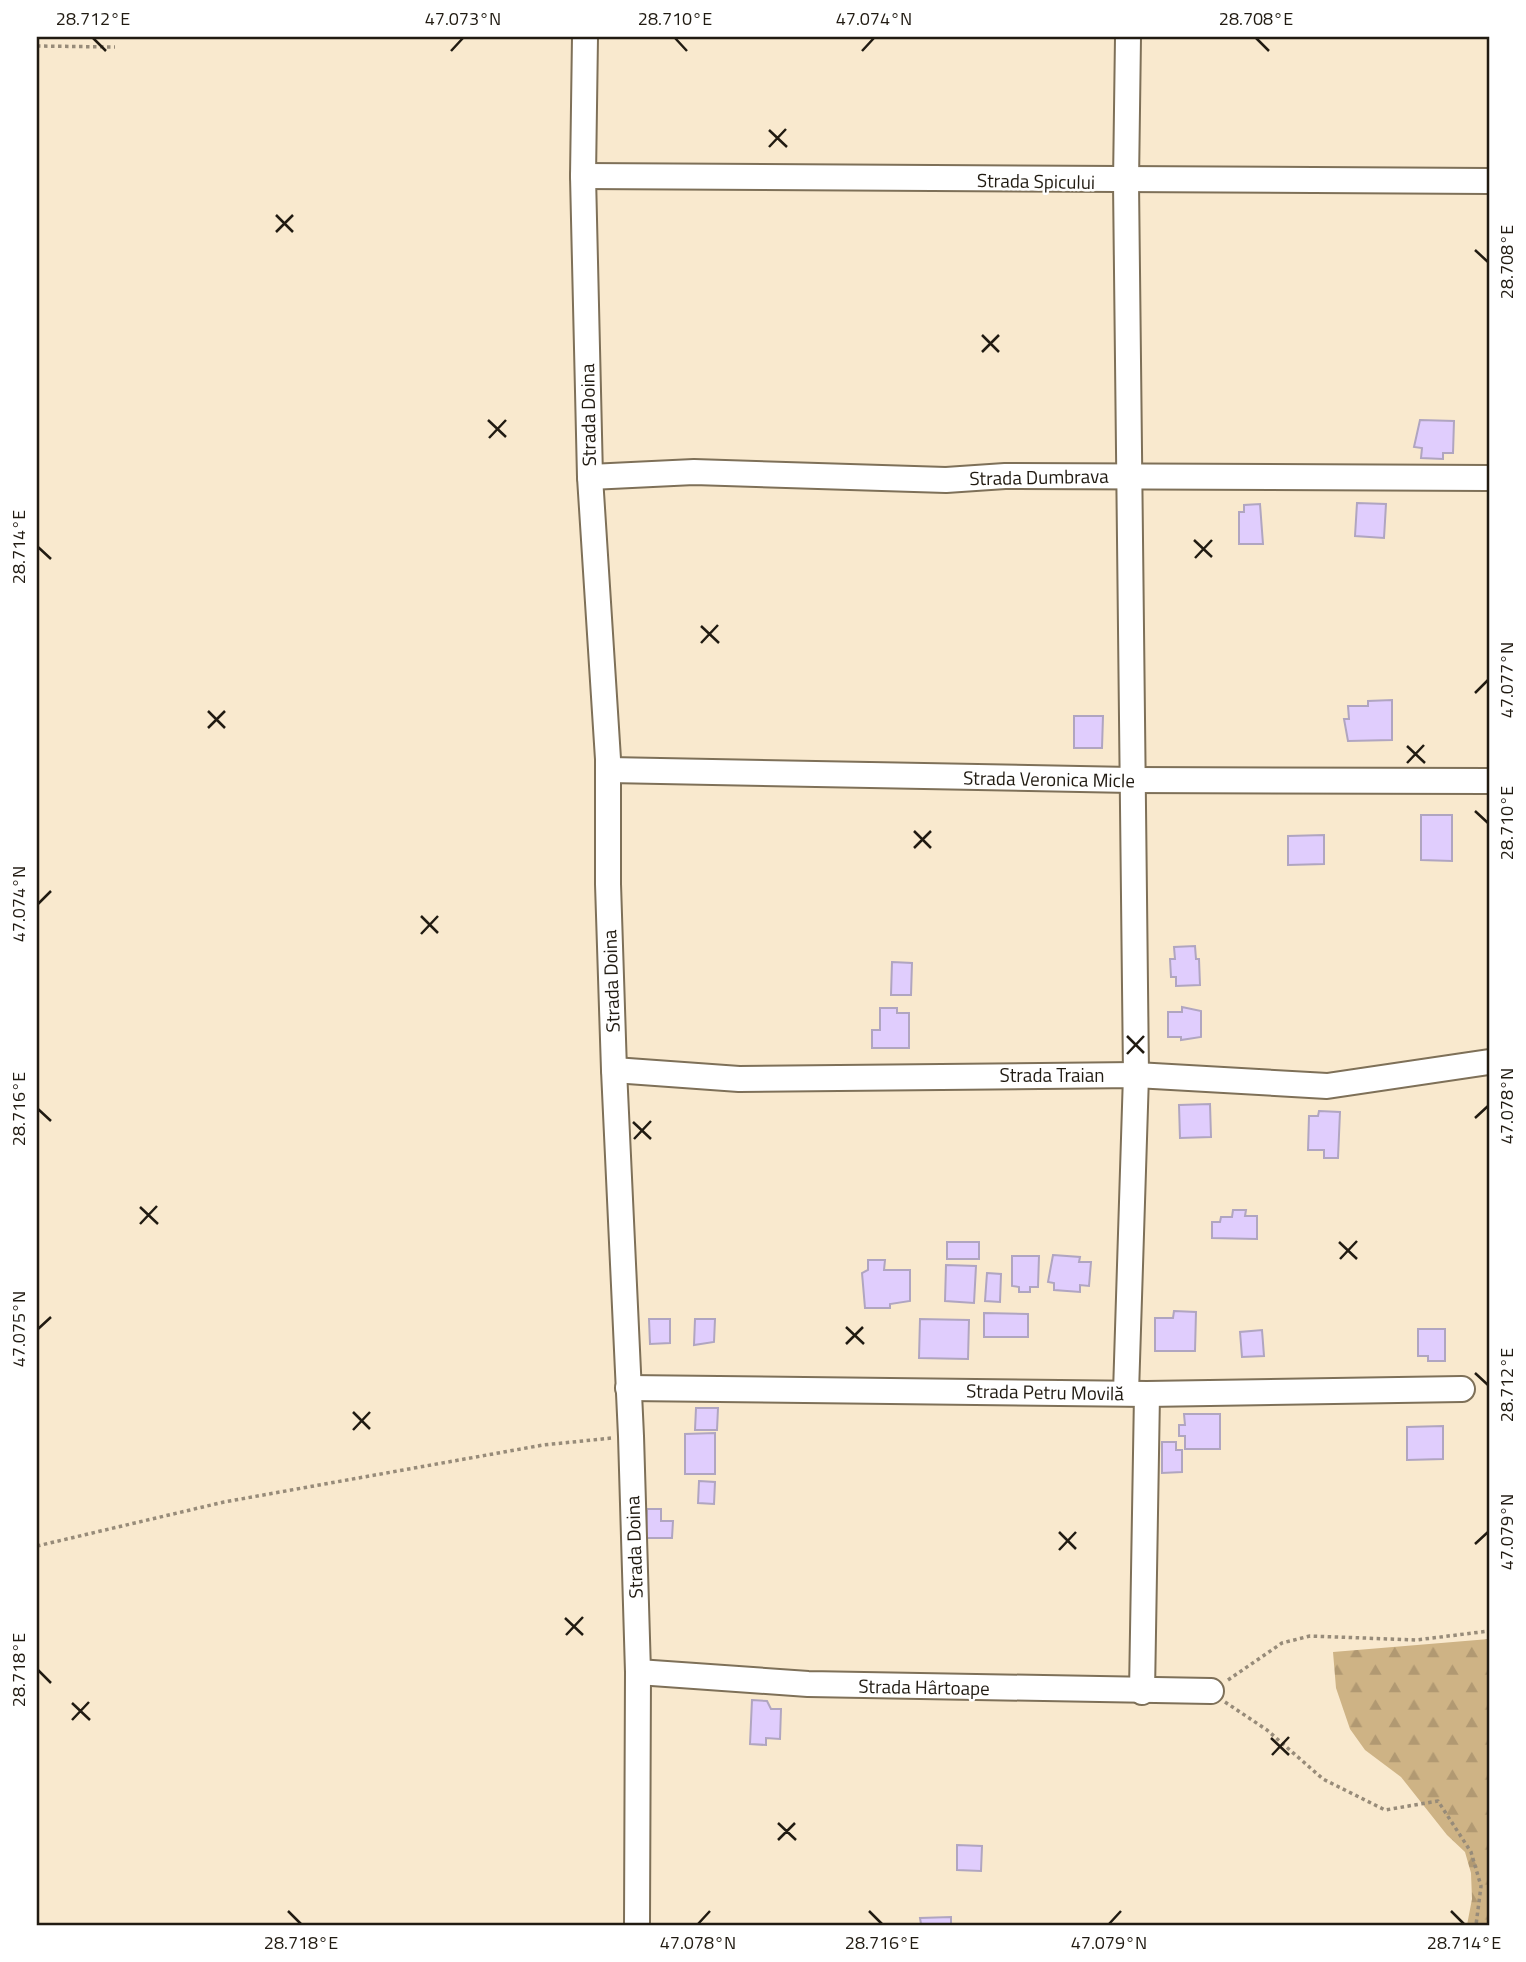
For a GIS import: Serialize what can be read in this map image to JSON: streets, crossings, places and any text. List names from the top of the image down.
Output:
{
  "streets": {
    "street": [
      "Strada Spicului",
      "Strada Doina",
      "Strada Dumbrava",
      "Strada Veronica Micle",
      "Strada Traian",
      "Strada Petru Movilă",
      "Strada Hârtoape"
    ]
  },
  "crossings": [
    ["Strada Spicului", "Strada Doina"],
    ["Strada Doina", "Strada Dumbrava"],
    ["Strada Doina", "Strada Veronica Micle"],
    ["Strada Doina", "Strada Traian"],
    ["Strada Doina", "Strada Petru Movilă"],
    ["Strada Doina", "Strada Hârtoape"]
  ],
  "coordinates": [
    "28.712°E",
    "47.073°N",
    "28.710°E",
    "47.074°N",
    "28.708°E",
    "28.714°E",
    "47.077°N",
    "47.078°N",
    "28.716°E",
    "47.075°N",
    "47.079°N",
    "28.718°E"
  ]
}
